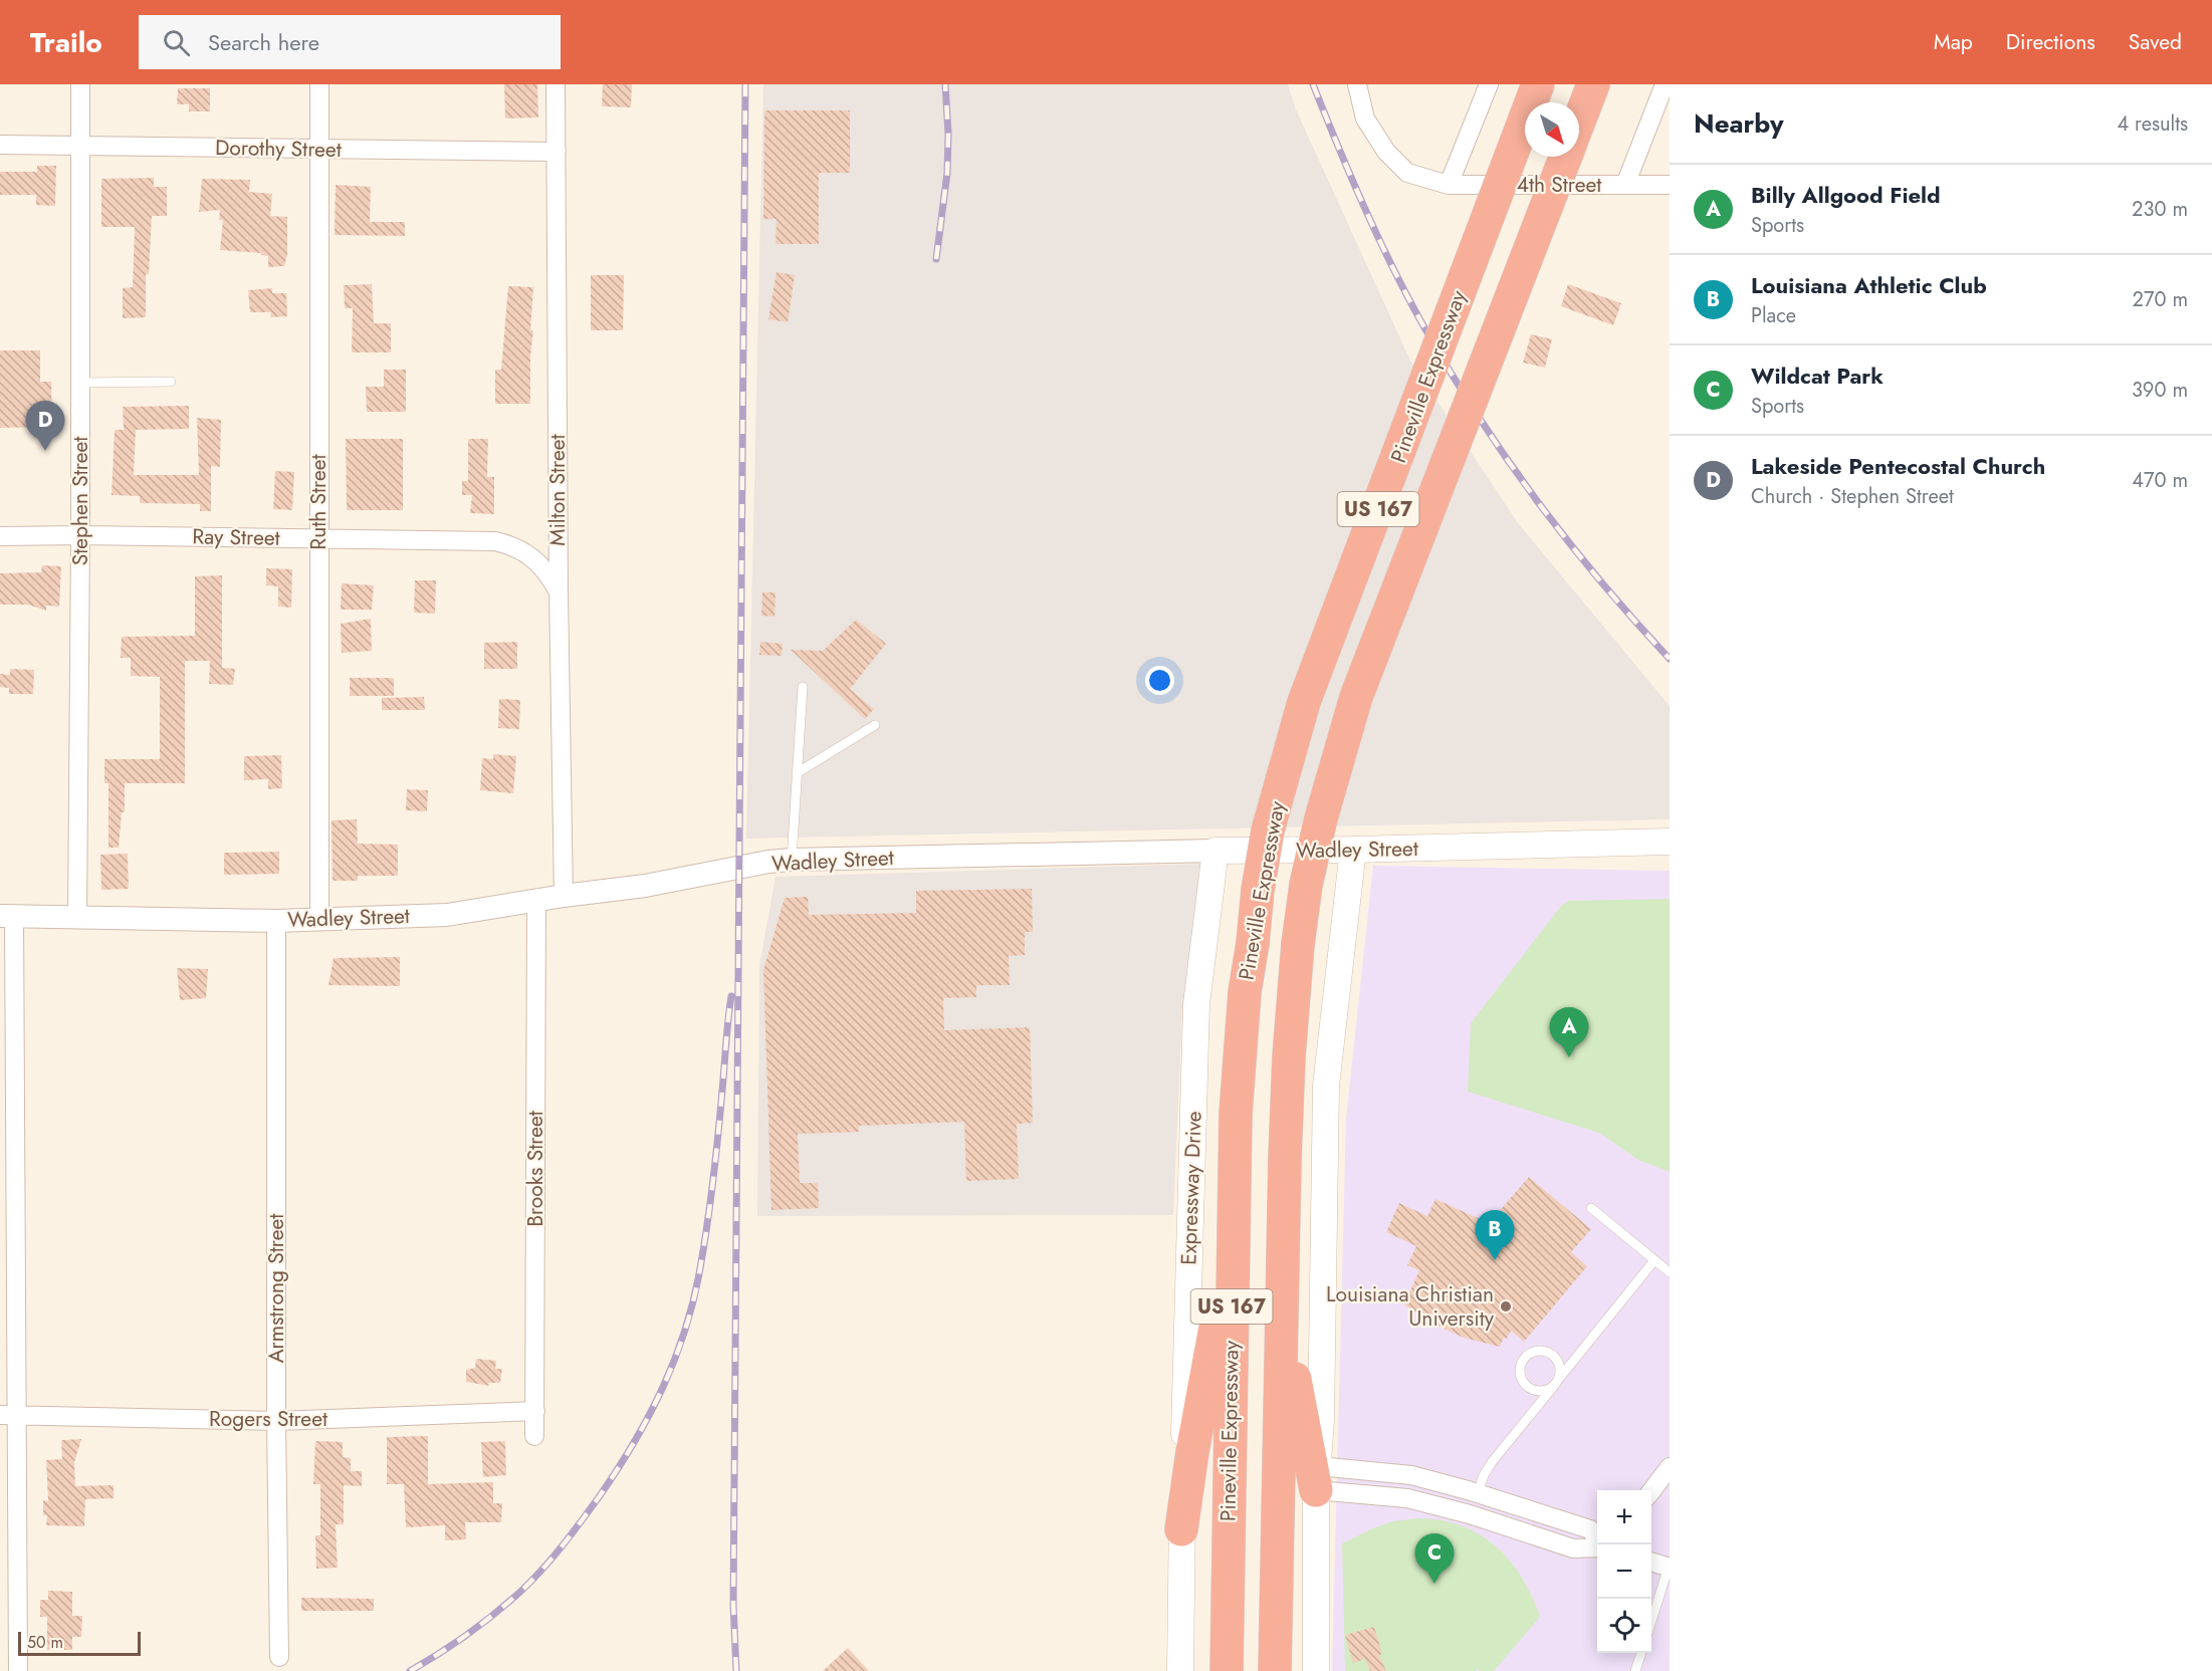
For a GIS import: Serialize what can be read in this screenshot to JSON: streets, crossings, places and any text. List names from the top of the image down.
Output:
{
  "streets": {
    "highway": ["Pineville Expressway", "US 167"],
    "main road": ["Wadley Street", "Expressway Drive"],
    "street": [
      "Dorothy Street",
      "4th Street",
      "Milton Street",
      "Stephen Street",
      "Ruth Street",
      "Ray Street",
      "Brooks Street",
      "Armstrong Street",
      "Rogers Street"
    ]
  },
  "crossings": [
    ["Dorothy Street", "Milton Street"],
    ["Dorothy Street", "Stephen Street"],
    ["Dorothy Street", "Ruth Street"],
    ["Milton Street", "Ray Street"],
    ["Milton Street", "Wadley Street"],
    ["Stephen Street", "Ray Street"],
    ["Stephen Street", "Wadley Street"],
    ["Ruth Street", "Ray Street"],
    ["Ruth Street", "Wadley Street"],
    ["Wadley Street", "Brooks Street"],
    ["Wadley Street", "Expressway Drive"],
    ["Wadley Street", "Armstrong Street"],
    ["Brooks Street", "Rogers Street"],
    ["Armstrong Street", "Rogers Street"]
  ],
  "places": ["Louisiana Christian University"],
  "scale_bar": "50 m",
  "north": "bottom right",
  "page": {
    "header": "Trailo",
    "search": "Search here",
    "nav": ["Map", "Directions", "Saved"],
    "heading": ["Nearby", "4 results"],
    "list": [
      {
        "mark": "A",
        "name": "Billy Allgood Field",
        "note": "Sports",
        "value": "230 m"
      },
      {
        "mark": "B",
        "name": "Louisiana Athletic Club",
        "note": "Place",
        "value": "270 m"
      },
      {
        "mark": "C",
        "name": "Wildcat Park",
        "note": "Sports",
        "value": "390 m"
      },
      {
        "mark": "D",
        "name": "Lakeside Pentecostal Church",
        "note": "Church · Stephen Street",
        "value": "470 m"
      }
    ],
    "pins": [
      "D",
      "A",
      "B",
      "C"
    ],
    "map_buttons": ["+", "−"],
    "scale": "50 m"
  }
}
